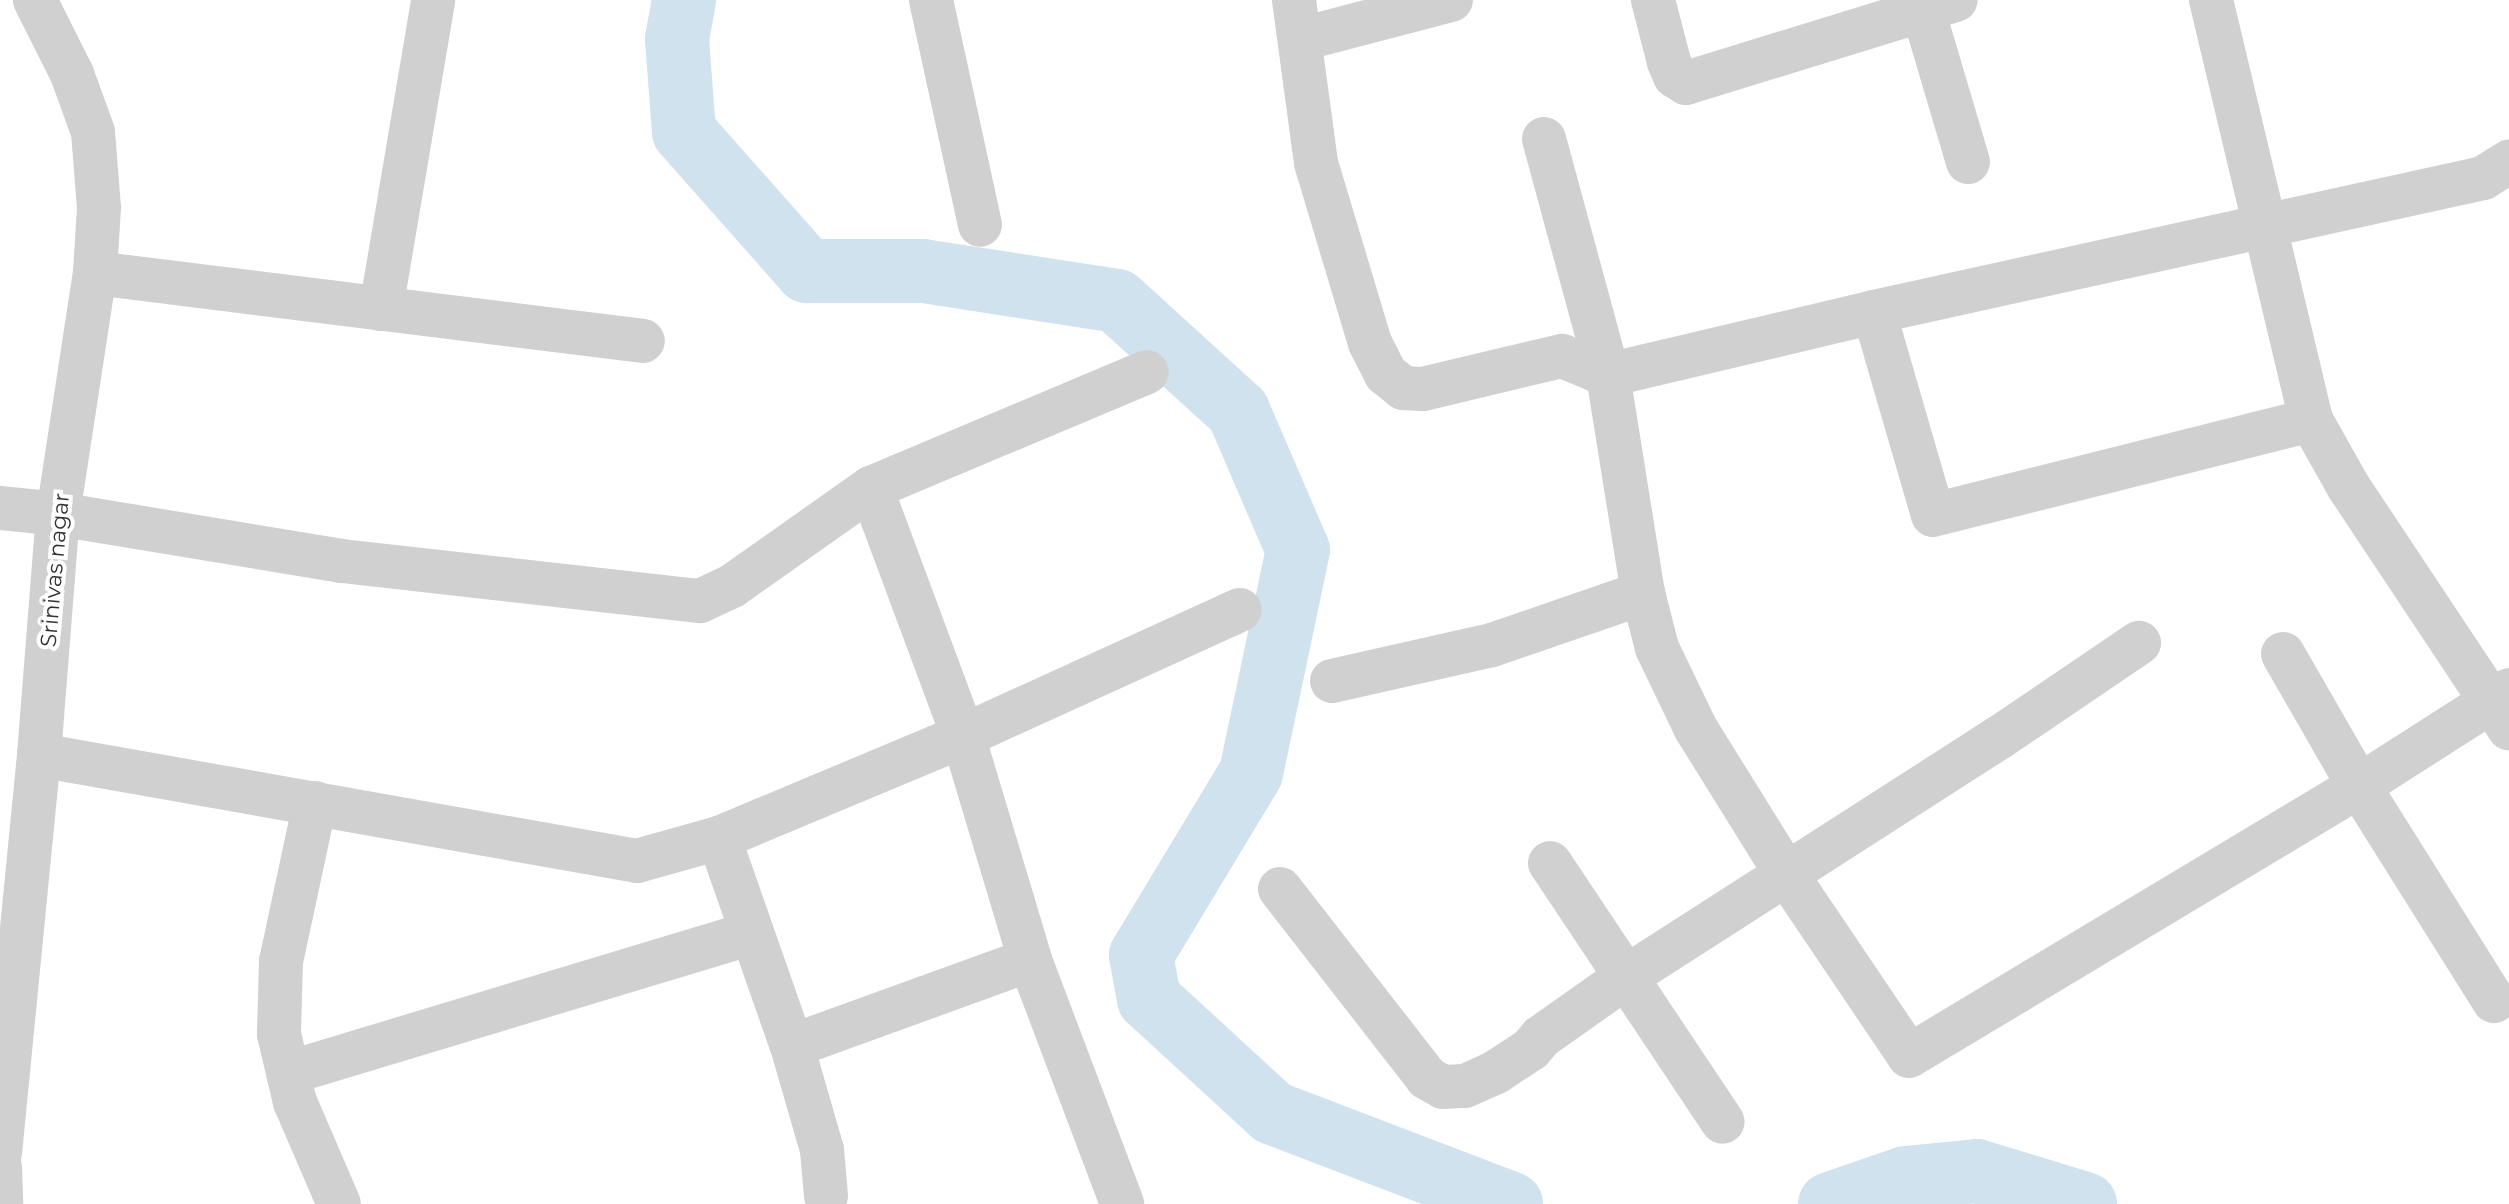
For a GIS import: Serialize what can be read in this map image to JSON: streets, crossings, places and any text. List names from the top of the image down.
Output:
{
  "streets": {
    "street": ["Srinivas nagar"]
  }
}
